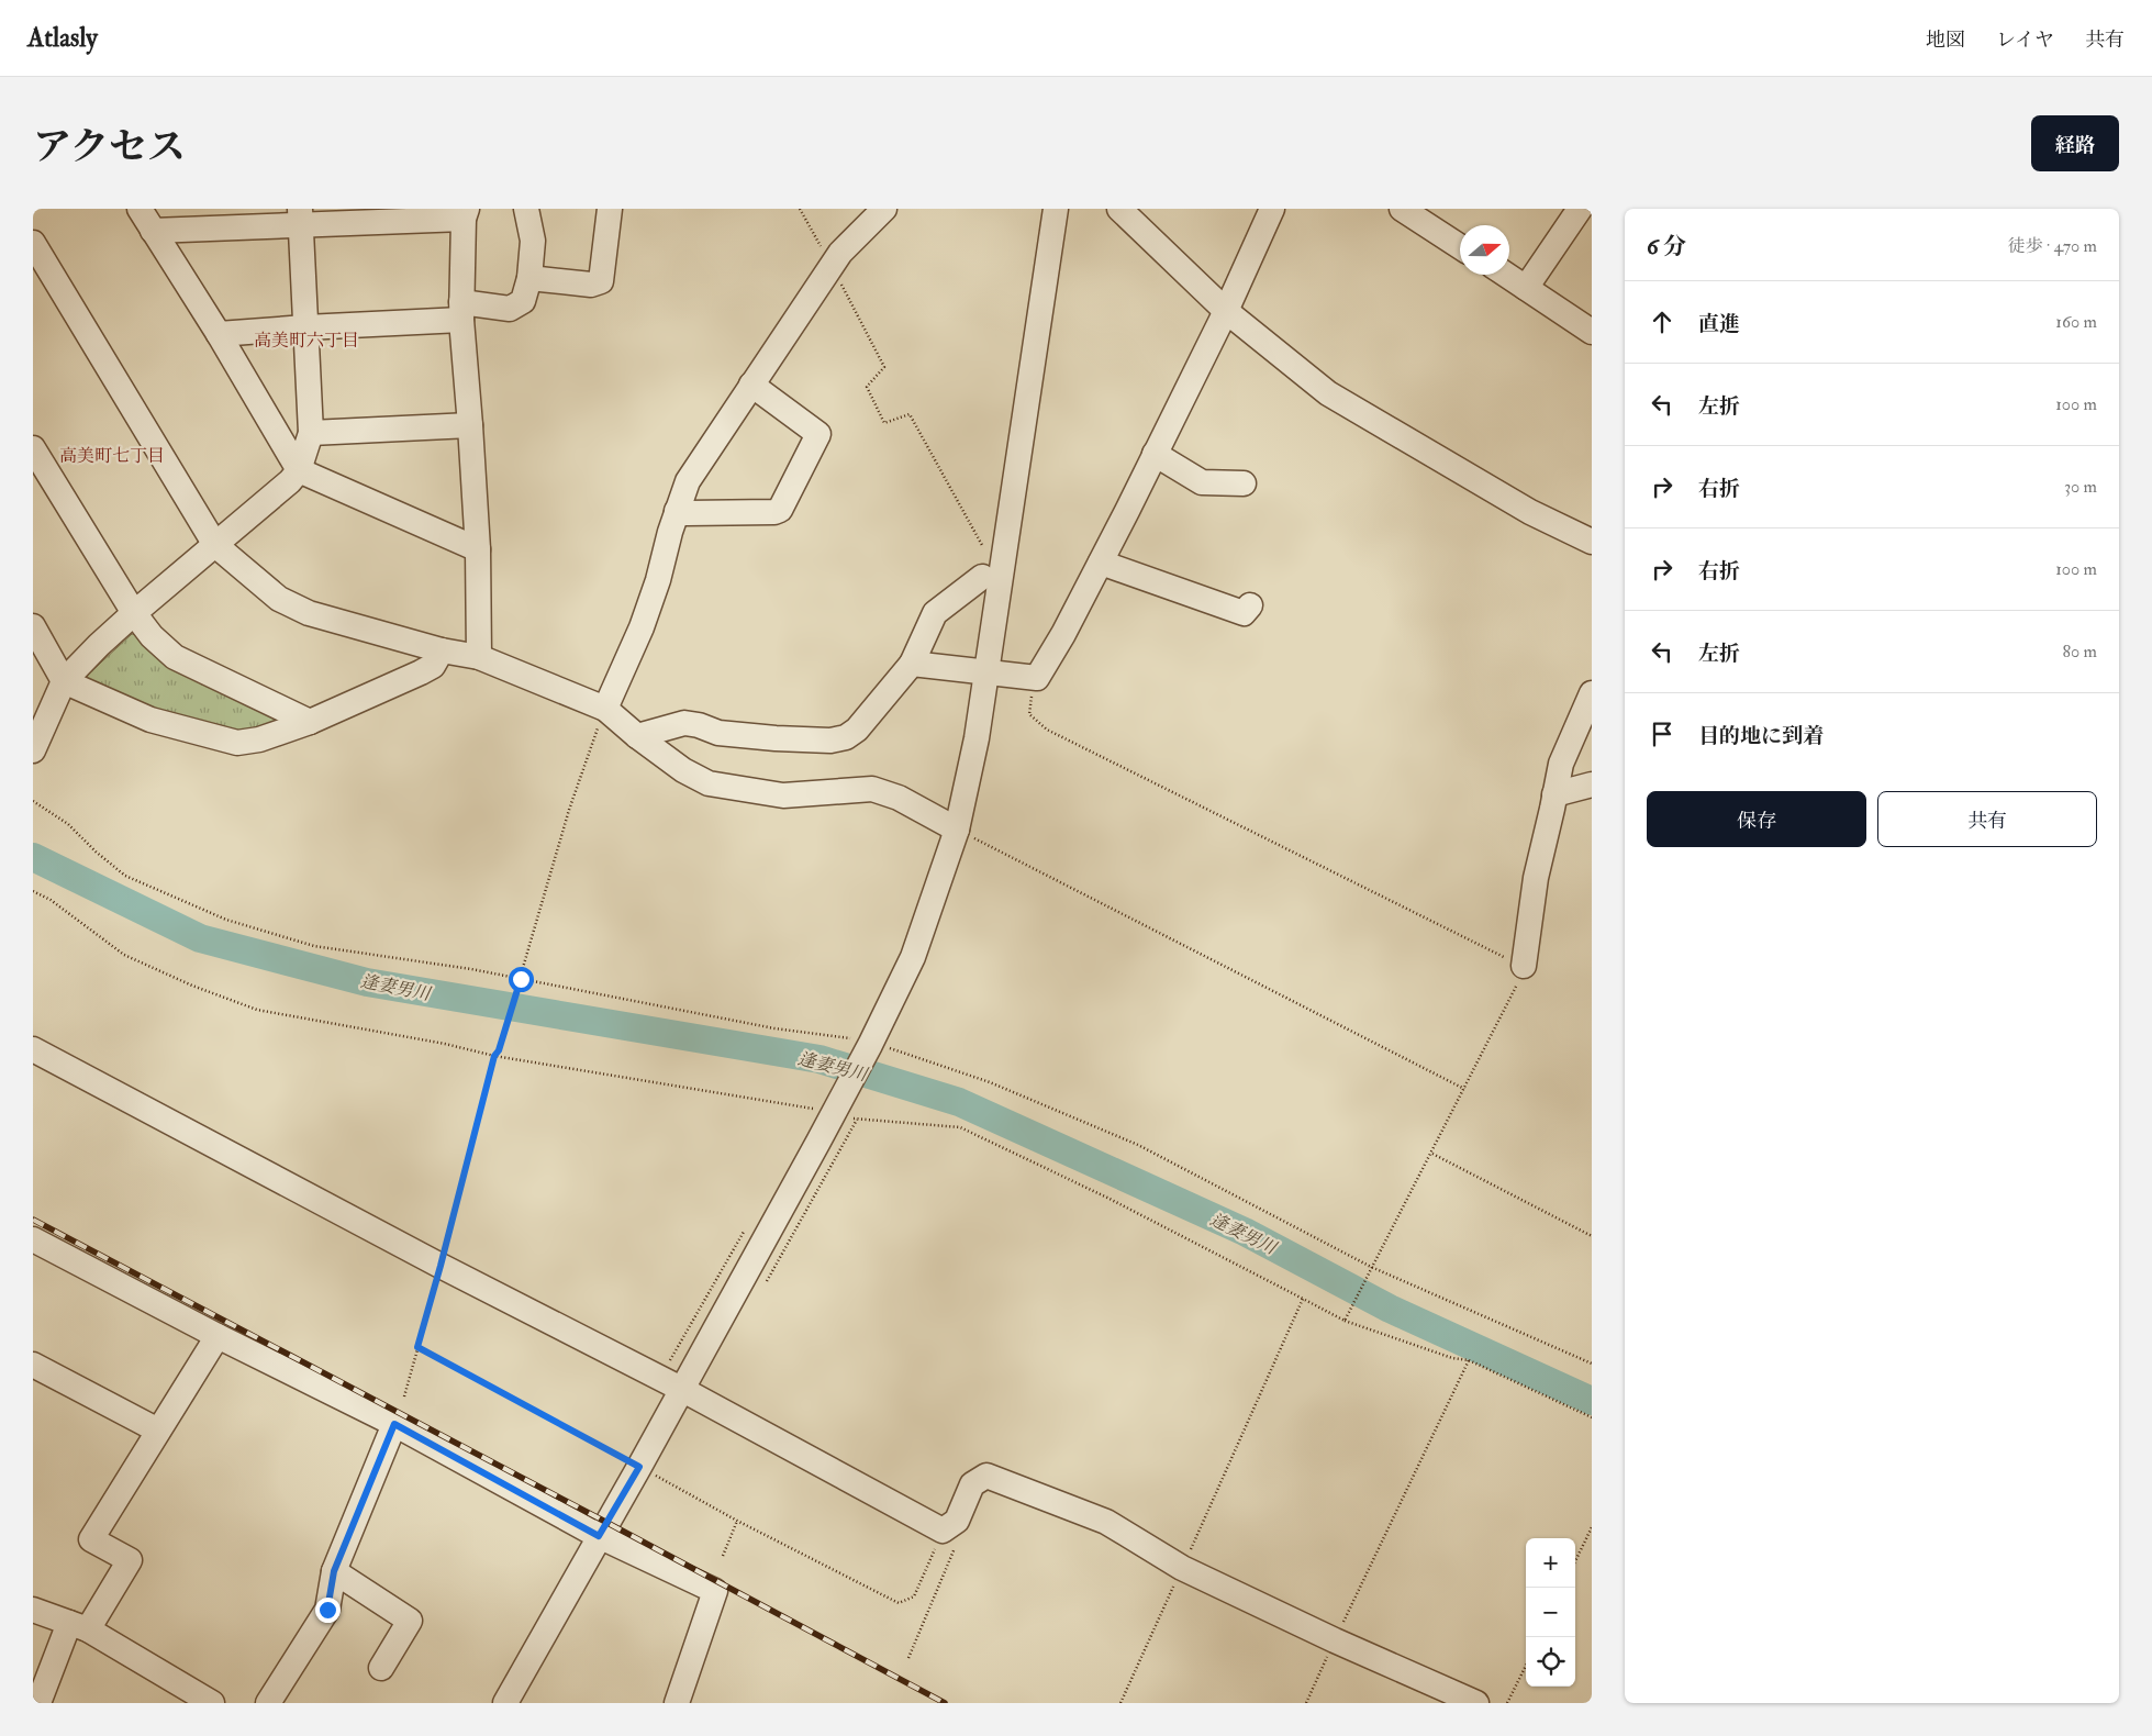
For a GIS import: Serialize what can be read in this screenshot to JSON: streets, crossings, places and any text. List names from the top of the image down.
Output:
{
  "districts": ["高美町六丁目", "高美町七丁目"],
  "water": ["逢妻男川"],
  "north": "right",
  "page": {
    "header": "Atlasly",
    "nav": ["地図", "レイヤ", "共有"],
    "title": "アクセス",
    "buttons": [
      "経路",
      ["保存", "共有"]
    ],
    "heading": ["6 分", "徒歩 · 470 m"],
    "list": [
      ["直進", "160 m"],
      ["左折", "100 m"],
      ["右折", "30 m"],
      ["右折", "100 m"],
      ["左折", "80 m"],
      "目的地に到着"
    ],
    "map_buttons": ["+", "−"]
  }
}
